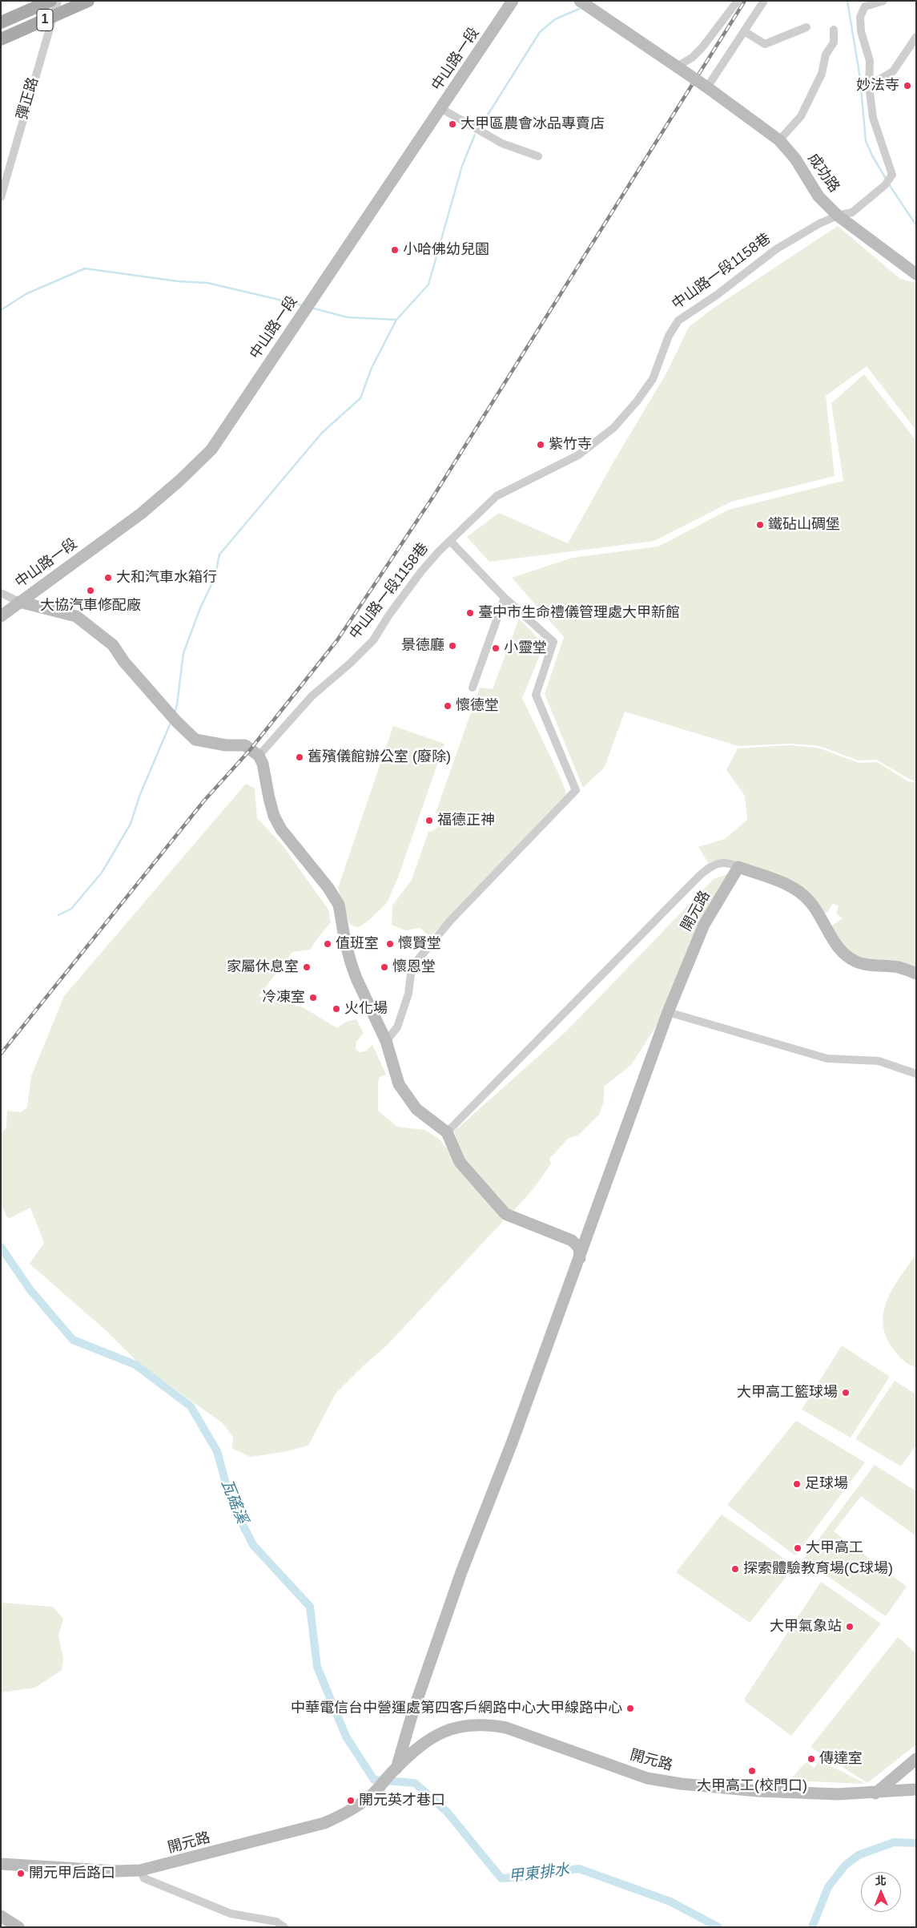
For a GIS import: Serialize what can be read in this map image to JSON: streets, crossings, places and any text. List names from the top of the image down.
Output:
{
  "streets": {
    "main road": ["1"],
    "street": [
      "中山路一段",
      "彈正路",
      "成功路",
      "中山路一段1158巷",
      "開元路"
    ]
  },
  "crossings": [
    ["1", "彈正路"],
    ["成功路", "中山路一段1158巷"]
  ],
  "water": ["瓦磘溪", "甲東排水"],
  "places": [
    "妙法寺",
    "大甲區農會冰品專賣店",
    "小哈佛幼兒園",
    "紫竹寺",
    "鐵砧山碉堡",
    "大和汽車水箱行",
    "大協汽車修配廠",
    "臺中市生命禮儀管理處大甲新館",
    "景德廳",
    "小靈堂",
    "懷德堂",
    "舊殯儀館辦公室 (廢除)",
    "福德正神",
    "值班室",
    "懷賢堂",
    "家屬休息室",
    "懷恩堂",
    "冷凍室",
    "火化場",
    "大甲高工籃球場",
    "足球場",
    "大甲高工",
    "探索體驗教育場(C球場)",
    "大甲氣象站",
    "中華電信台中營運處第四客戶網路中心大甲線路中心",
    "傳達室",
    "大甲高工(校門口)",
    "開元英才巷口",
    "開元甲后路口"
  ],
  "north": "top"
}
